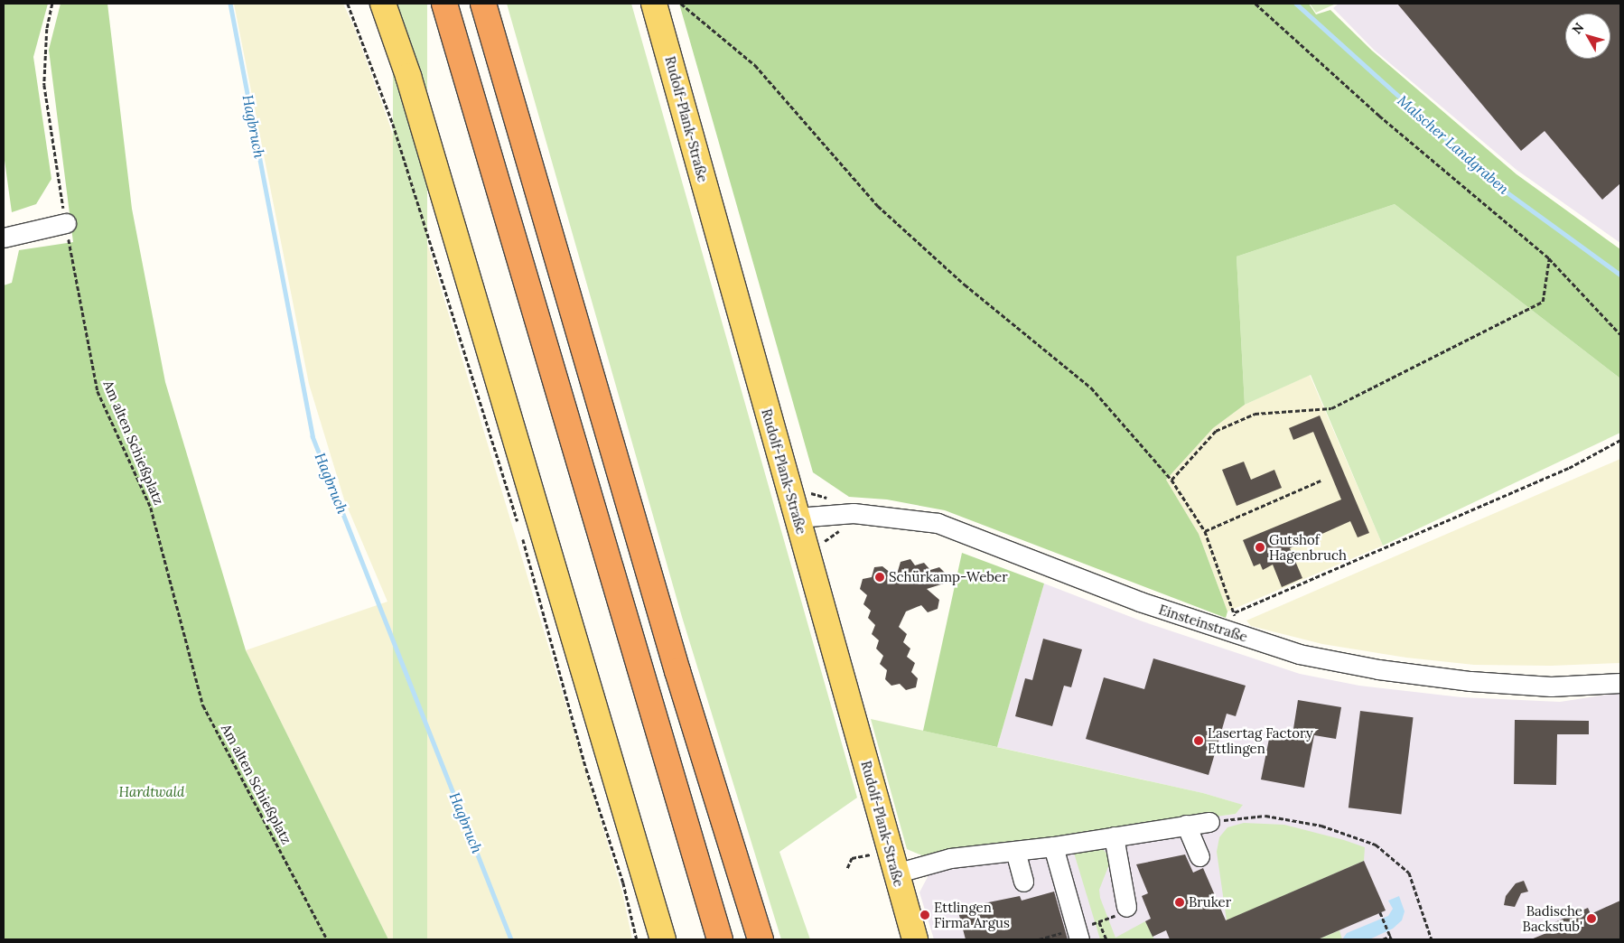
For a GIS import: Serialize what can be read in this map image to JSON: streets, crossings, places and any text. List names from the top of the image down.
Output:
{
  "streets": {
    "main road": ["Rudolf-Plank-Straße"],
    "street": ["Einsteinstraße"],
    "path": ["Am alten Schießplatz"]
  },
  "crossings": [
    ["Rudolf-Plank-Straße", "Einsteinstraße"]
  ],
  "water": ["Hagbruch", "Malscher Landgraben"],
  "parks": ["Hardtwald"],
  "places": [
    "Gutshof Hagenbruch",
    "Schürkamp-Weber",
    "Lasertag Factory Ettlingen",
    "Bruker",
    "Ettlingen Firma Argus",
    "Badische Backstub'"
  ],
  "north": "top left"
}
